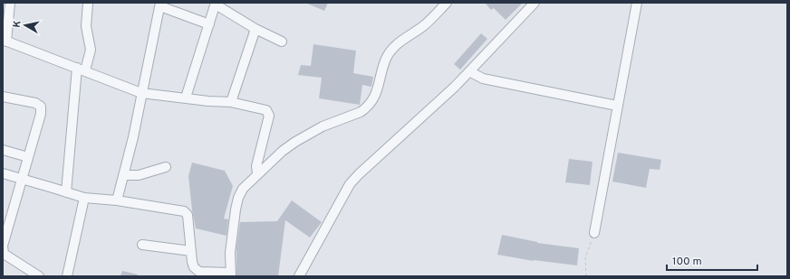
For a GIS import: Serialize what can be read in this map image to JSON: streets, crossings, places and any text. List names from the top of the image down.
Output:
{
  "scale_bar": "100 m",
  "north": "left"
}
